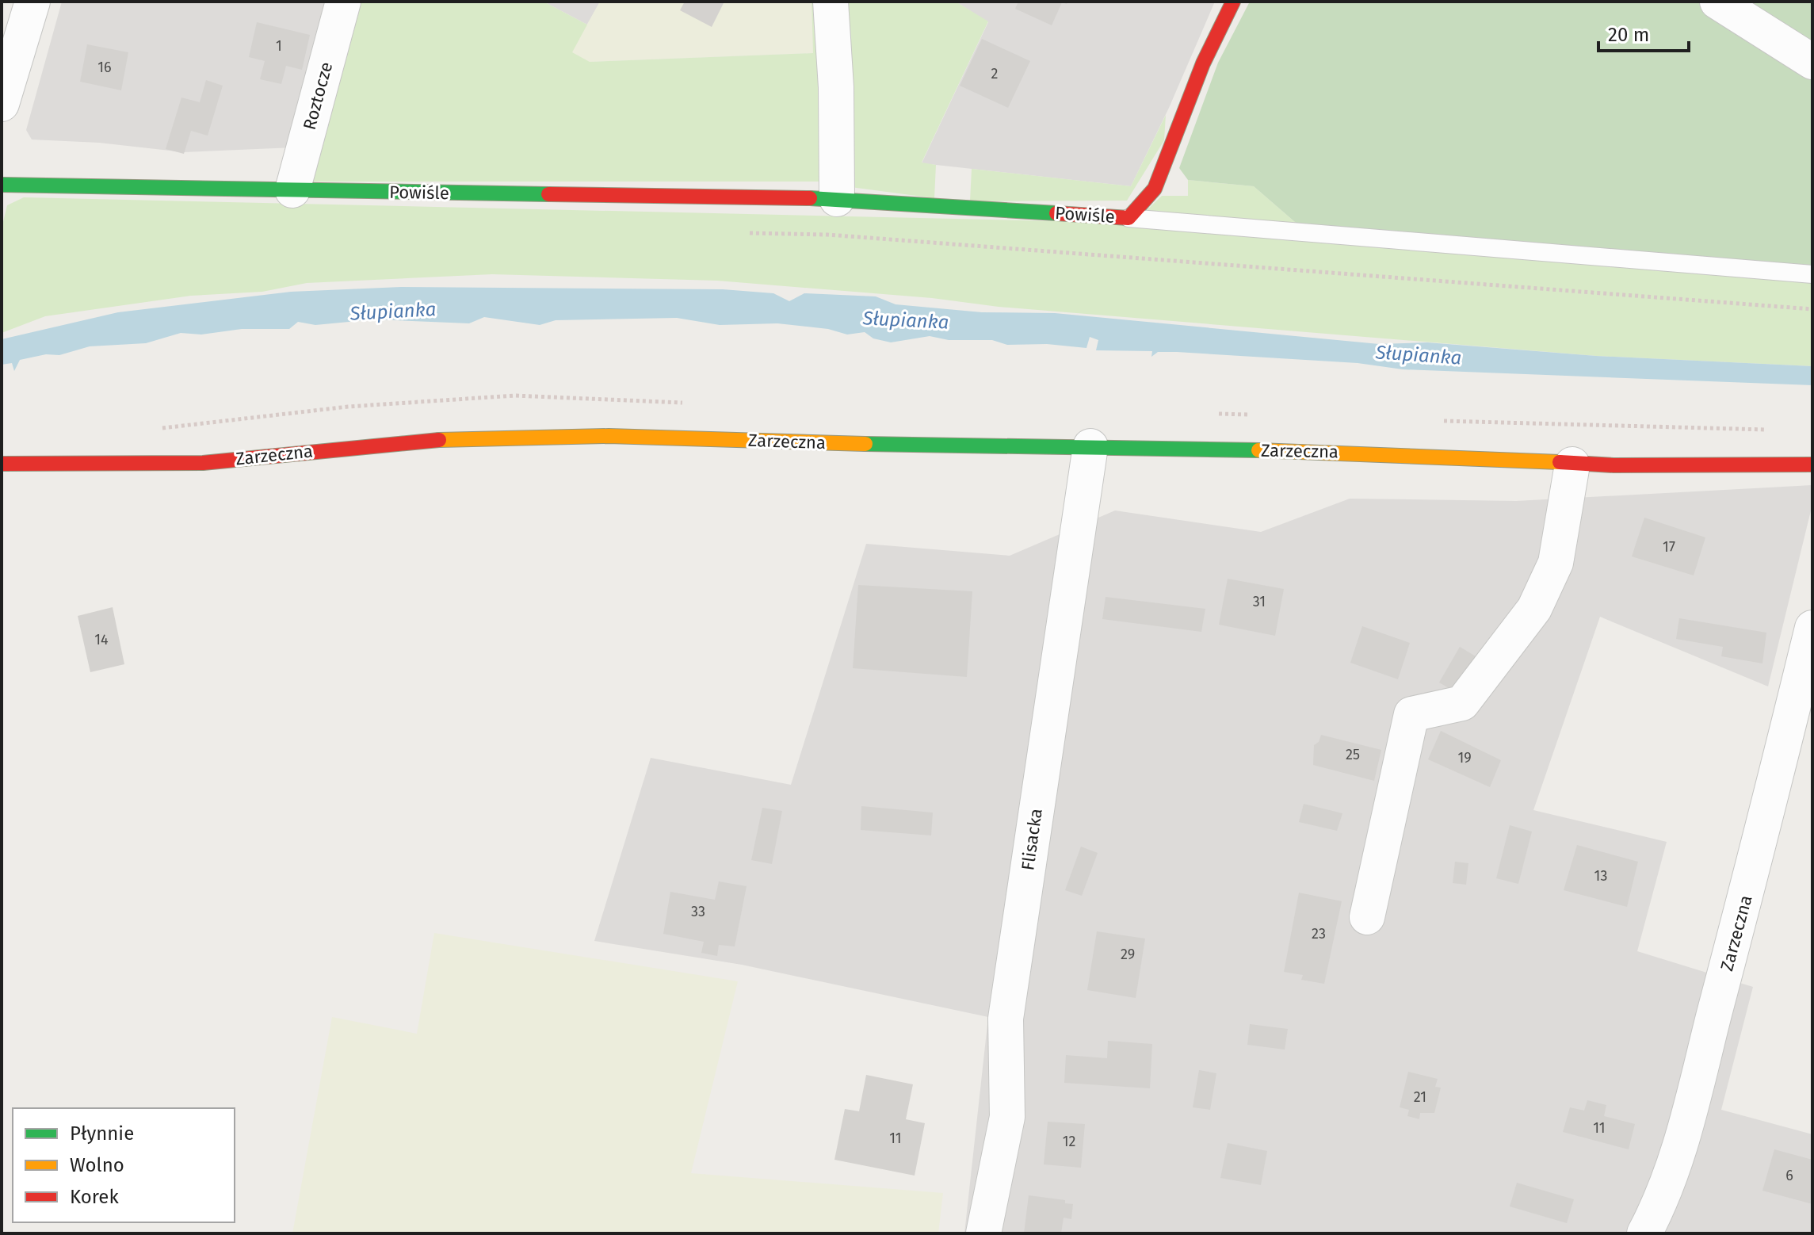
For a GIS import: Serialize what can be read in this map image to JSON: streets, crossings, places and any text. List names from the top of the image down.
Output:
{
  "streets": {
    "street": [
      "Roztocze",
      "Powiśle",
      "Zarzeczna",
      "Flisacka"
    ]
  },
  "crossings": [
    ["Roztocze", "Powiśle"],
    ["Zarzeczna", "Flisacka"]
  ],
  "water": ["Słupianka"],
  "house_numbers": [
    "1",
    "16",
    "2",
    "17",
    "31",
    "14",
    "25",
    "19",
    "13",
    "33",
    "23",
    "29",
    "21",
    "11",
    "11",
    "12",
    "6"
  ],
  "legend": ["Płynnie", "Wolno", "Korek"],
  "scale_bar": "20 m"
}
